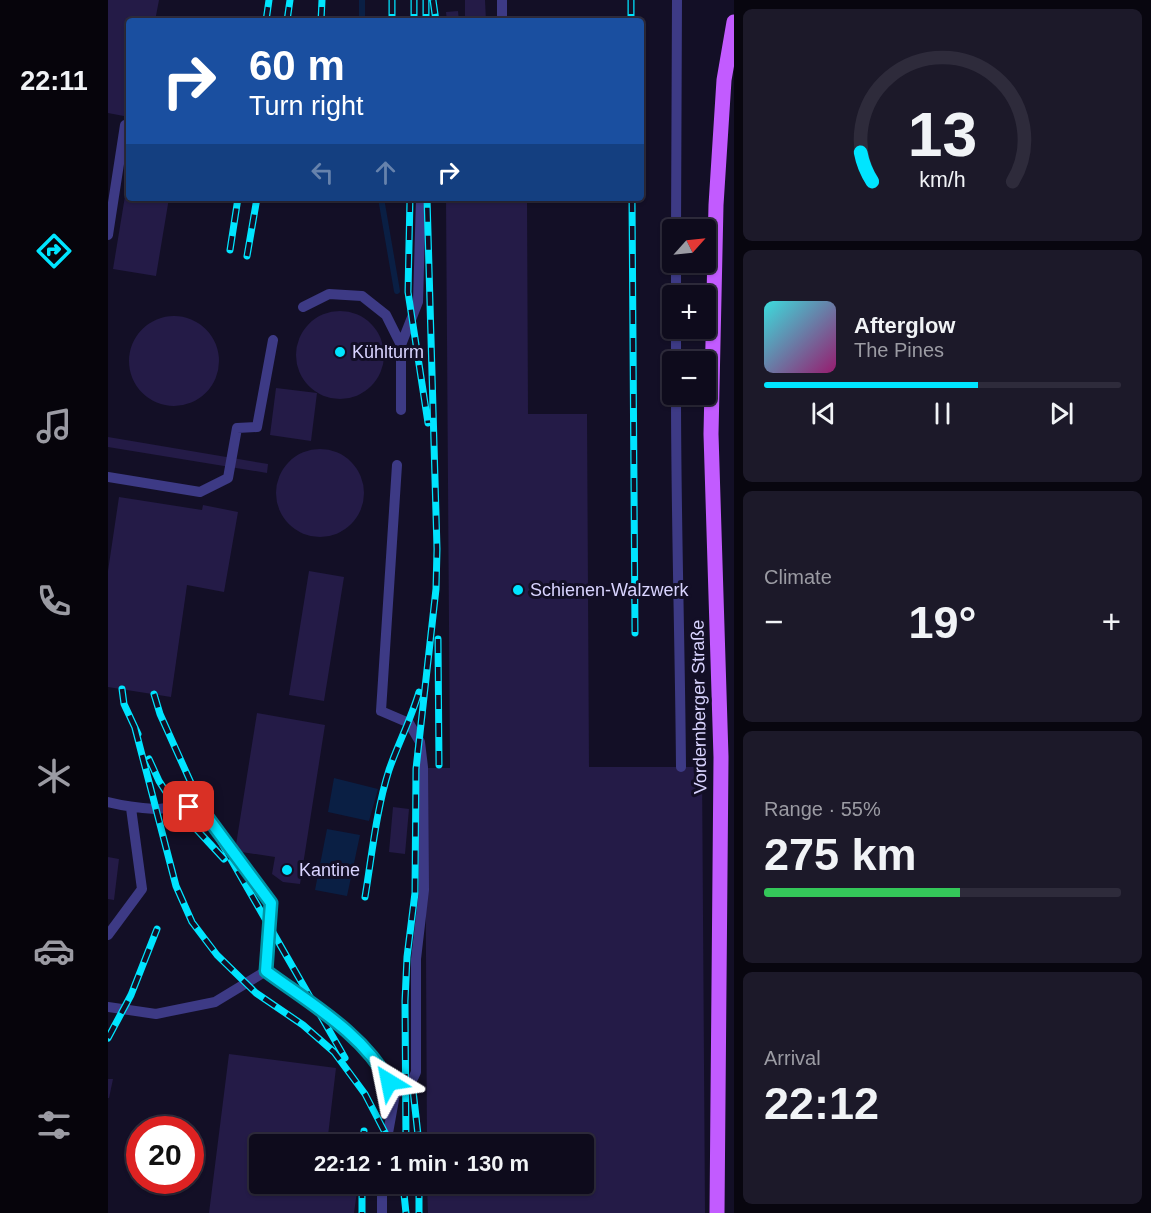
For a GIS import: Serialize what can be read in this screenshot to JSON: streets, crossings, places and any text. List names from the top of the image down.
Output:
{
  "streets": {
    "main road": ["Vordernberger Straße"]
  },
  "places": ["Kühlturm", "Schienen-Walzwerk", "Kantine"],
  "north": "top right",
  "page": {
    "tabs": "22:11",
    "turn": ["60 m", "Turn right"],
    "map_buttons": ["+", "−"],
    "song": ["Afterglow", "The Pines"],
    "tile": [
      "Climate",
      ["Range · 55%", "275 km"],
      ["Arrival", "22:12"]
    ],
    "heat": ["−", "19°", "+"],
    "limit": "20",
    "trip": "22:12 · 1 min · 130 m",
    "gauge": ["13", "km/h"]
  }
}
